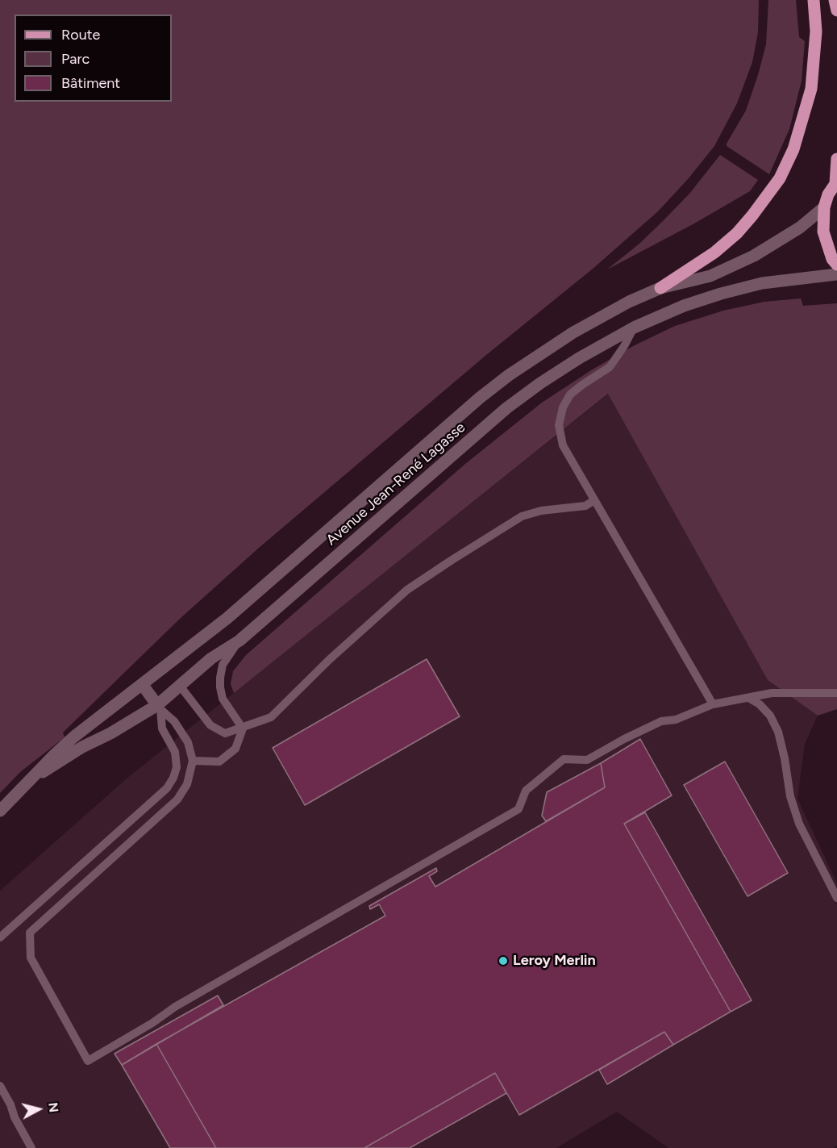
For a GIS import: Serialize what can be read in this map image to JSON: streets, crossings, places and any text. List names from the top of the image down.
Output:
{
  "streets": {
    "street": ["Avenue Jean-René Lagasse"]
  },
  "places": ["Leroy Merlin"],
  "legend": ["Route", "Parc", "Bâtiment"],
  "north": "right"
}
